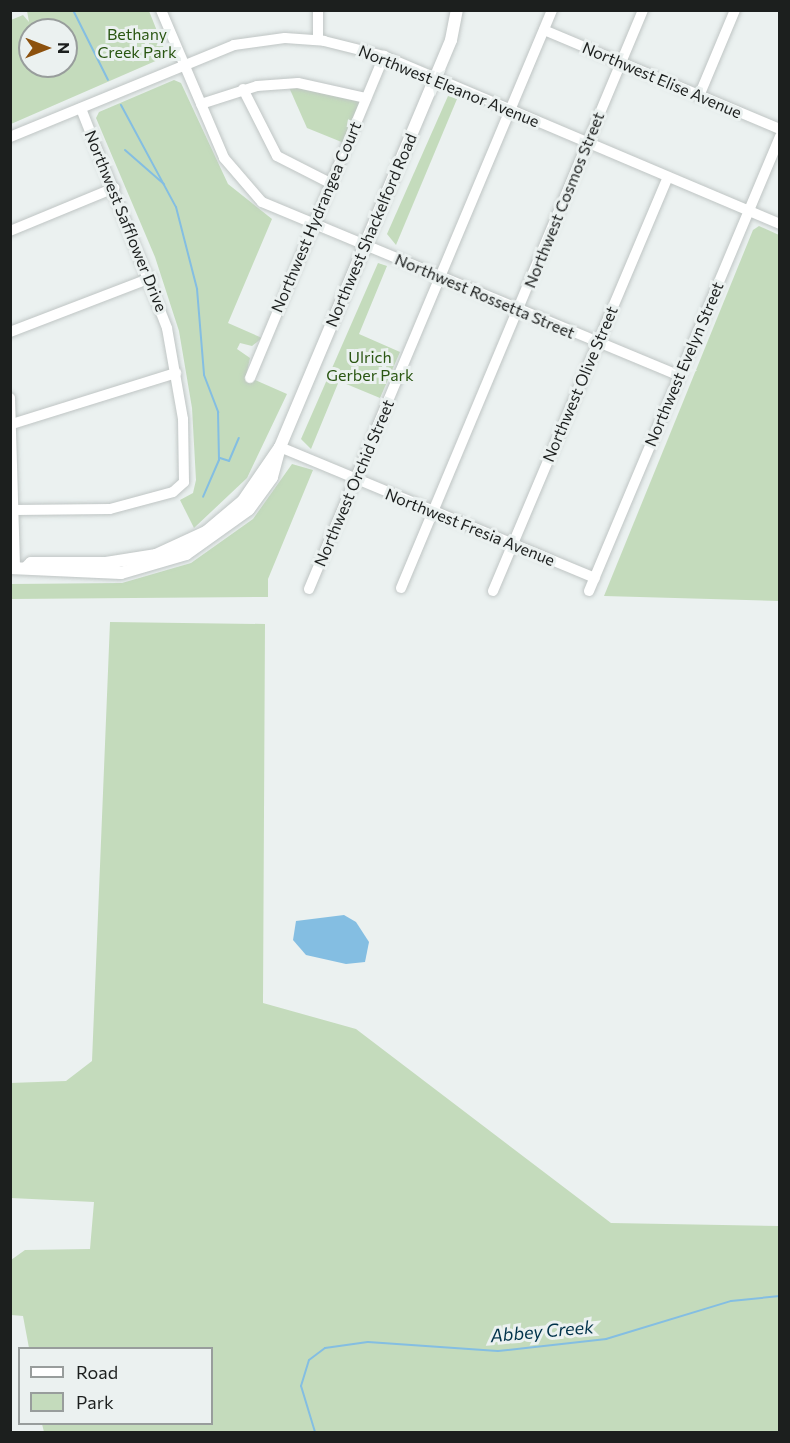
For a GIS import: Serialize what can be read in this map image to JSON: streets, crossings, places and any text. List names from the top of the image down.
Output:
{
  "streets": {
    "street": [
      "Northwest Elise Avenue",
      "Northwest Eleanor Avenue",
      "Northwest Cosmos Street",
      "Northwest Hydrangea Court",
      "Northwest Safflower Drive",
      "Northwest Shackelford Road",
      "Northwest Rossetta Street",
      "Northwest Evelyn Street",
      "Northwest Olive Street",
      "Northwest Orchid Street",
      "Northwest Fresia Avenue"
    ]
  },
  "crossings": [
    ["Northwest Elise Avenue", "Northwest Cosmos Street"],
    ["Northwest Elise Avenue", "Northwest Orchid Street"],
    ["Northwest Eleanor Avenue", "Northwest Cosmos Street"],
    ["Northwest Eleanor Avenue", "Northwest Hydrangea Court"],
    ["Northwest Eleanor Avenue", "Northwest Safflower Drive"],
    ["Northwest Eleanor Avenue", "Northwest Shackelford Road"],
    ["Northwest Eleanor Avenue", "Northwest Rossetta Street"],
    ["Northwest Eleanor Avenue", "Northwest Evelyn Street"],
    ["Northwest Eleanor Avenue", "Northwest Olive Street"],
    ["Northwest Eleanor Avenue", "Northwest Orchid Street"],
    ["Northwest Cosmos Street", "Northwest Rossetta Street"],
    ["Northwest Cosmos Street", "Northwest Fresia Avenue"],
    ["Northwest Hydrangea Court", "Northwest Rossetta Street"],
    ["Northwest Shackelford Road", "Northwest Rossetta Street"],
    ["Northwest Shackelford Road", "Northwest Fresia Avenue"],
    ["Northwest Rossetta Street", "Northwest Evelyn Street"],
    ["Northwest Rossetta Street", "Northwest Olive Street"],
    ["Northwest Rossetta Street", "Northwest Orchid Street"],
    ["Northwest Evelyn Street", "Northwest Fresia Avenue"],
    ["Northwest Olive Street", "Northwest Fresia Avenue"],
    ["Northwest Orchid Street", "Northwest Fresia Avenue"]
  ],
  "water": ["Abbey Creek"],
  "parks": ["Bethany Creek Park", "Ulrich Gerber Park"],
  "legend": ["Road", "Park"],
  "north": "right"
}
